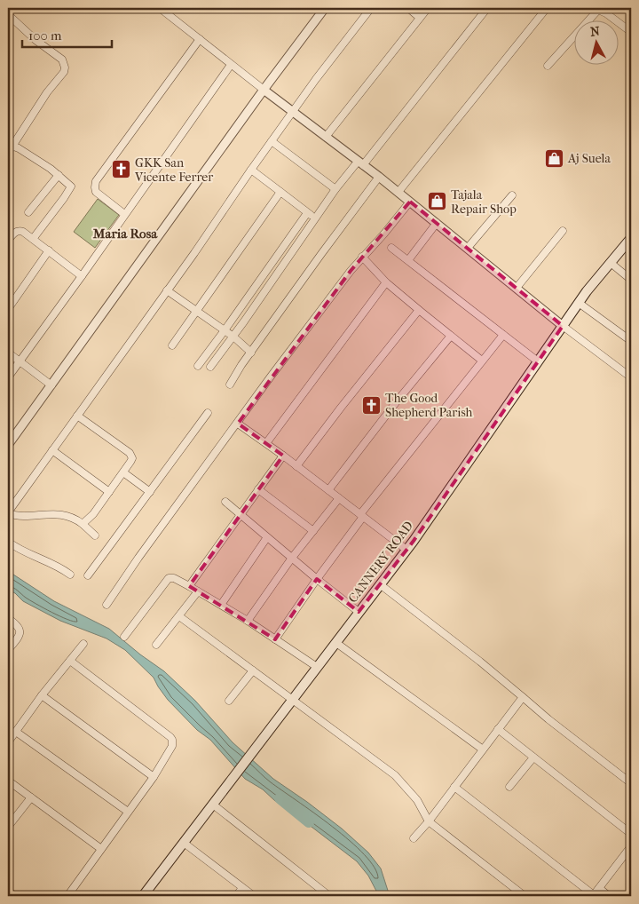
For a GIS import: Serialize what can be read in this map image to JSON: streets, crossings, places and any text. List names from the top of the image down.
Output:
{
  "streets": {
    "main road": ["CANNERY ROAD"]
  },
  "districts": ["Maria Rosa"],
  "places": {
    "shop": ["Aj Suela", "Tajala Repair Shop"],
    "church": ["GKK San Vicente Ferrer", "The Good Shepherd Parish"]
  },
  "scale_bar": "100 m",
  "north": "top"
}
